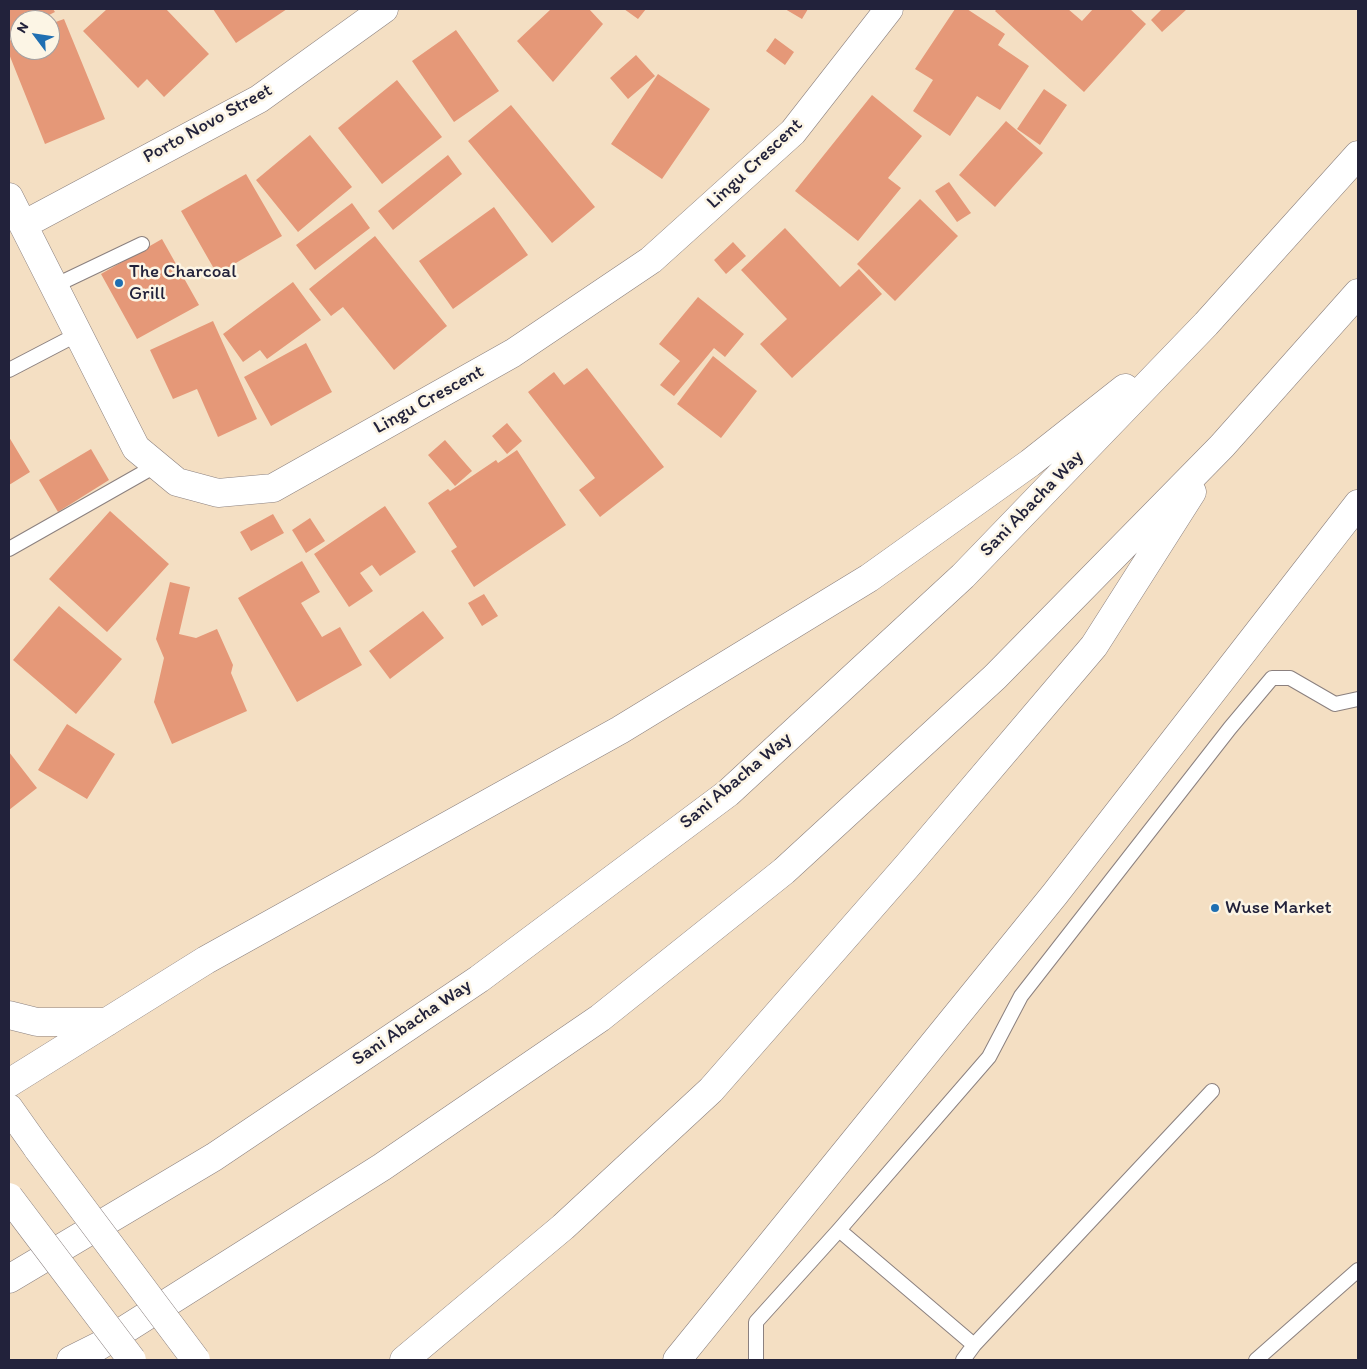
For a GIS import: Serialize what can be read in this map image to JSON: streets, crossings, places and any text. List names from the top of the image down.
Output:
{
  "streets": {
    "main road": ["Porto Novo Street", "Lingu Crescent", "Sani Abacha Way"]
  },
  "crossings": [
    ["Porto Novo Street", "Lingu Crescent"]
  ],
  "places": ["The Charcoal Grill", "Wuse Market"],
  "north": "top left"
}
